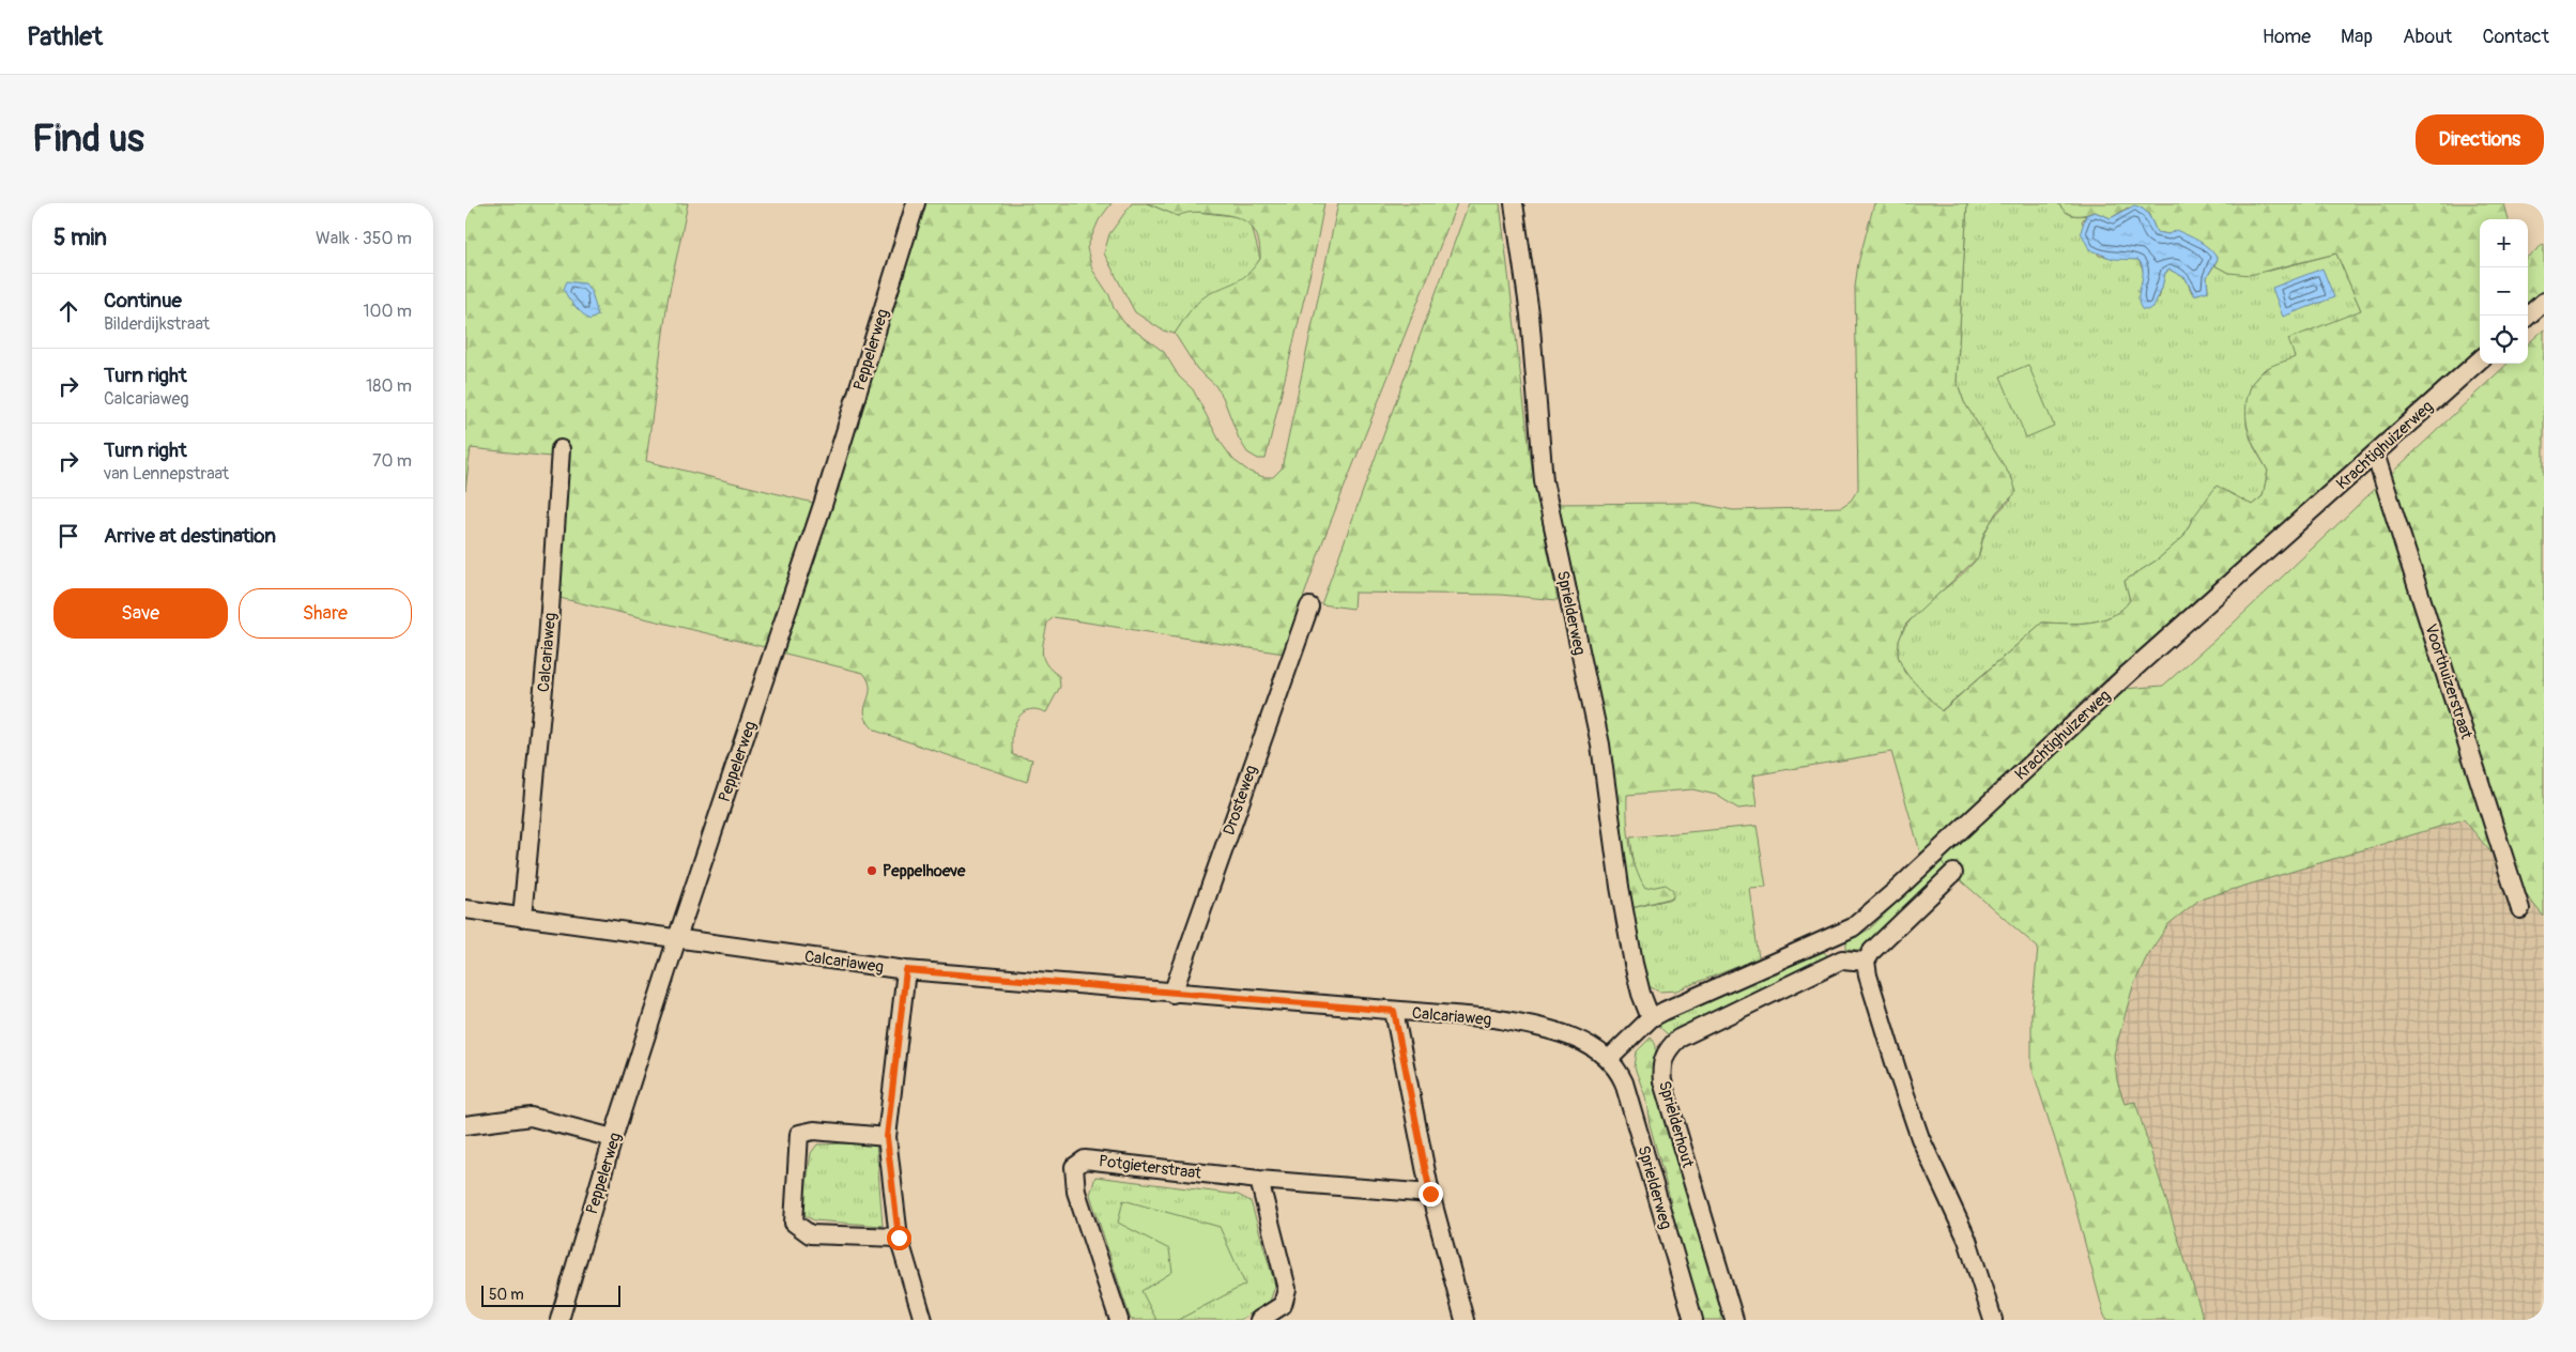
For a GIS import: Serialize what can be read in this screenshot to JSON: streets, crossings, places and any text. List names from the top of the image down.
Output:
{
  "streets": {
    "street": [
      "Peppelerweg",
      "Krachtighuizerweg",
      "Sprielderweg",
      "Calcariaweg",
      "Voorthuizerstraat",
      "Drosteweg",
      "Sprielderhout",
      "Potgieterstraat"
    ]
  },
  "crossings": [
    ["Peppelerweg", "Calcariaweg"],
    ["Krachtighuizerweg", "Sprielderweg"],
    ["Krachtighuizerweg", "Calcariaweg"],
    ["Krachtighuizerweg", "Voorthuizerstraat"],
    ["Sprielderweg", "Calcariaweg"],
    ["Calcariaweg", "Drosteweg"]
  ],
  "places": ["Peppelhoeve"],
  "scale_bar": "50 m",
  "page": {
    "header": "Pathlet",
    "nav": [
      "Home",
      "Map",
      "About",
      "Contact"
    ],
    "buttons": [
      "Directions",
      ["Save", "Share"]
    ],
    "title": "Find us",
    "heading": ["5 min", "Walk · 350 m"],
    "map_buttons": ["+", "−"],
    "list": [
      ["Continue", "Bilderdijkstraat", "100 m"],
      ["Turn right", "Calcariaweg", "180 m"],
      ["Turn right", "van Lennepstraat", "70 m"],
      "Arrive at destination"
    ],
    "scale": "50 m"
  }
}
